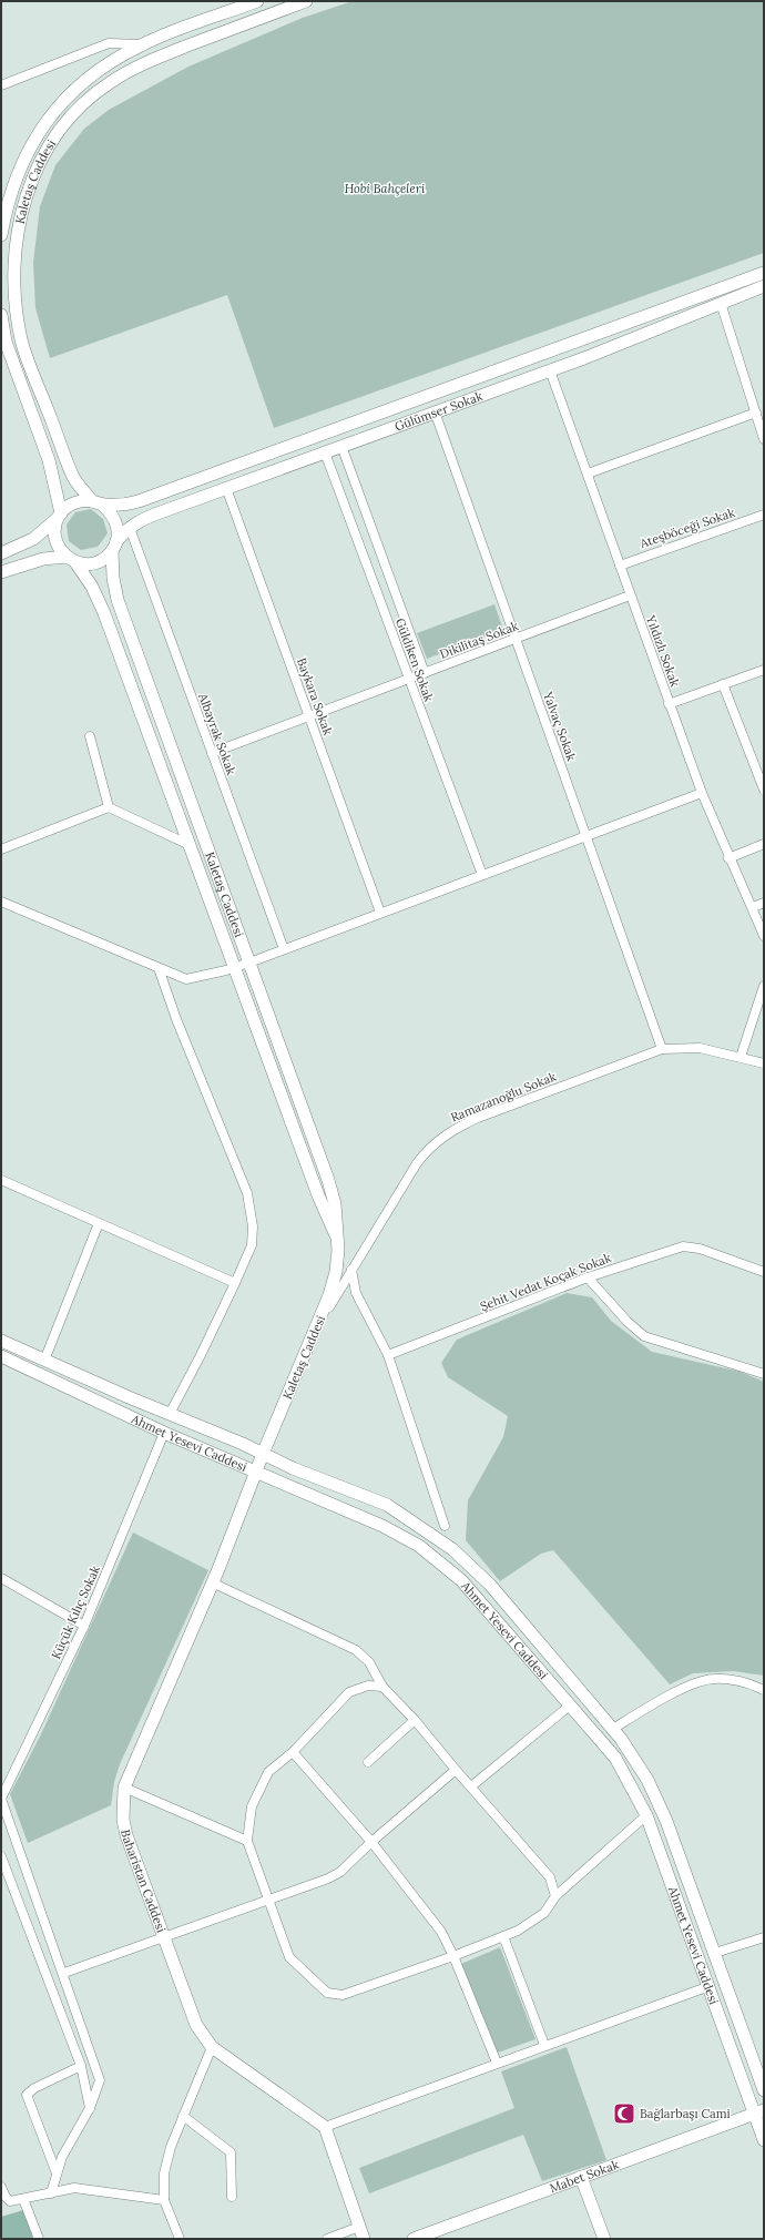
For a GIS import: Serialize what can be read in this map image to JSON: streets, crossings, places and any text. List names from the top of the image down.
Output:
{
  "streets": {
    "street": [
      "Kaletaş Caddesi",
      "Gülümser Sokak",
      "Ateşböceği Sokak",
      "Dikilitaş Sokak",
      "Yıldızlı Sokak",
      "Güldiken Sokak",
      "Baykara Sokak",
      "Yalvaç Sokak",
      "Albayrak Sokak",
      "Ramazanoğlu Sokak",
      "Şehit Vedat Koçak Sokak",
      "Ahmet Yesevi Caddesi",
      "Küçük Kılıç Sokak",
      "Baharistan Caddesi",
      "Mabet Sokak"
    ]
  },
  "crossings": [
    ["Kaletaş Caddesi", "Gülümser Sokak"],
    ["Kaletaş Caddesi", "Ramazanoğlu Sokak"],
    ["Kaletaş Caddesi", "Ahmet Yesevi Caddesi"],
    ["Kaletaş Caddesi", "Baharistan Caddesi"],
    ["Gülümser Sokak", "Yıldızlı Sokak"],
    ["Gülümser Sokak", "Güldiken Sokak"],
    ["Gülümser Sokak", "Baykara Sokak"],
    ["Gülümser Sokak", "Yalvaç Sokak"],
    ["Gülümser Sokak", "Albayrak Sokak"],
    ["Ateşböceği Sokak", "Yıldızlı Sokak"],
    ["Dikilitaş Sokak", "Yıldızlı Sokak"],
    ["Dikilitaş Sokak", "Güldiken Sokak"],
    ["Dikilitaş Sokak", "Baykara Sokak"],
    ["Dikilitaş Sokak", "Yalvaç Sokak"],
    ["Dikilitaş Sokak", "Albayrak Sokak"],
    ["Yalvaç Sokak", "Ramazanoğlu Sokak"],
    ["Ahmet Yesevi Caddesi", "Küçük Kılıç Sokak"],
    ["Ahmet Yesevi Caddesi", "Baharistan Caddesi"],
    ["Ahmet Yesevi Caddesi", "Mabet Sokak"]
  ],
  "parks": ["Hobi Bahçeleri"],
  "places": {
    "mosque": ["Bağlarbaşı Cami"]
  }
}
